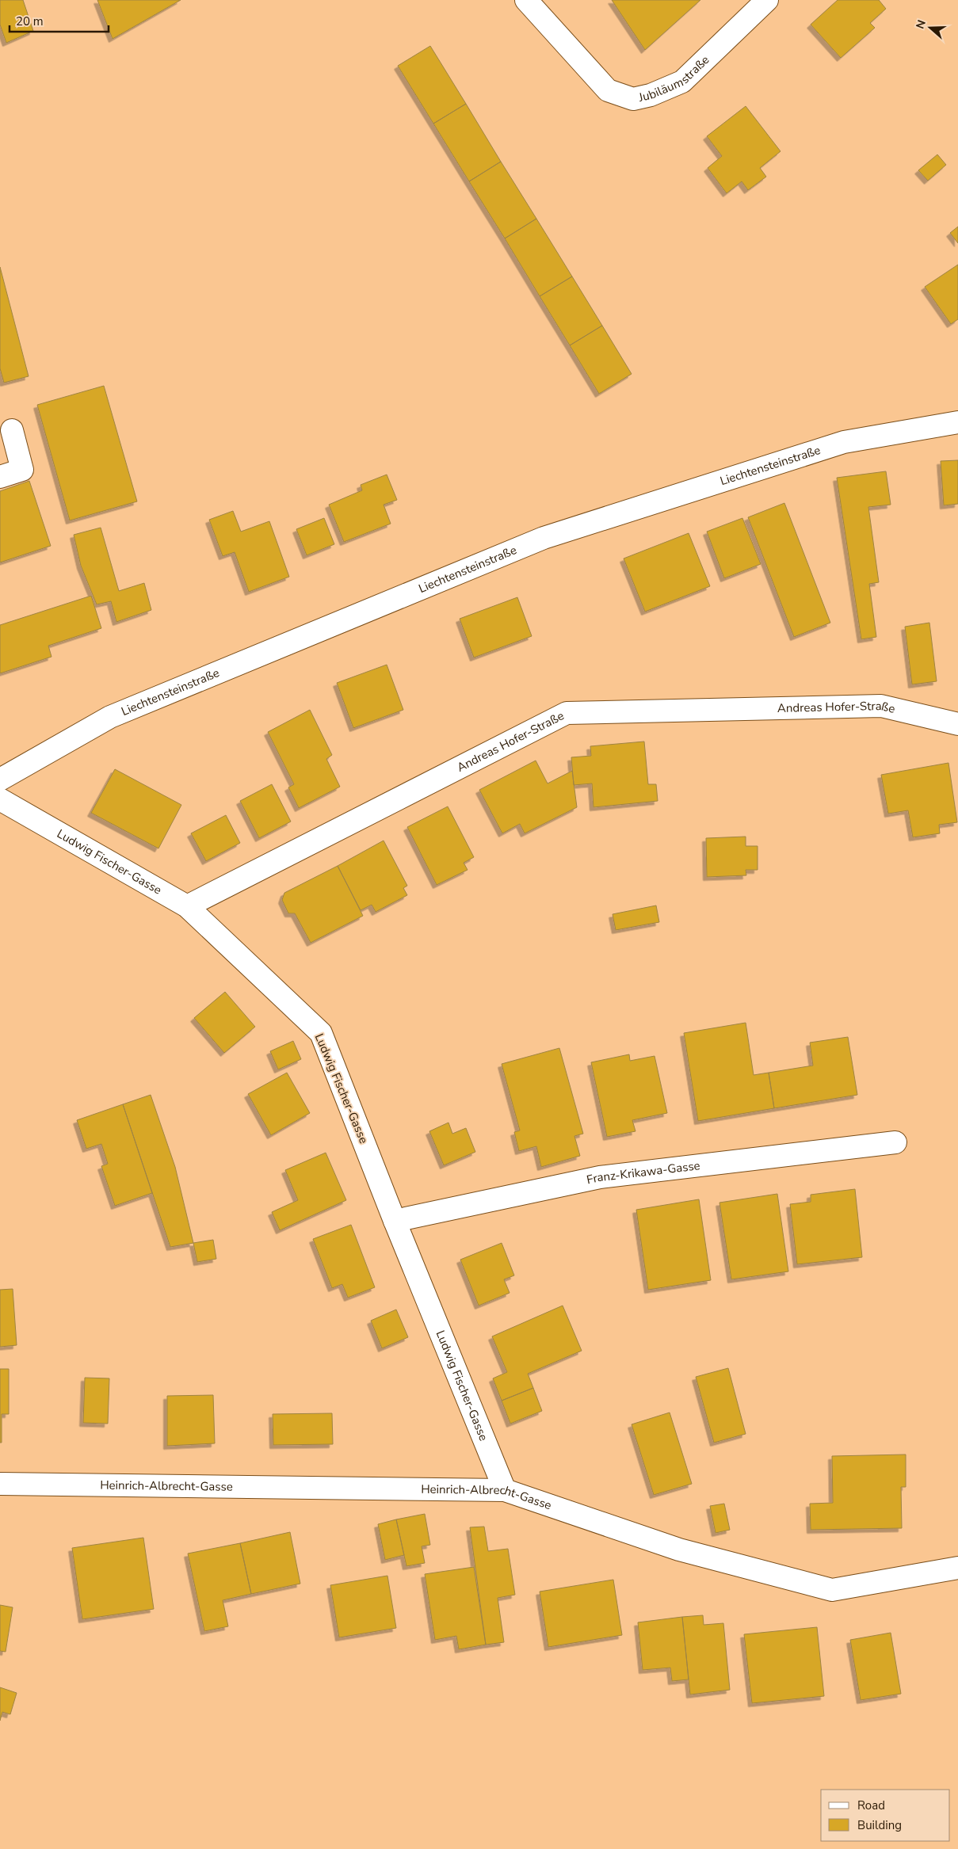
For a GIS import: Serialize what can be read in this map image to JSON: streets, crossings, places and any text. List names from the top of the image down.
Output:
{
  "streets": {
    "street": [
      "Jubiläumstraße",
      "Liechtensteinstraße",
      "Andreas Hofer-Straße",
      "Ludwig Fischer-Gasse",
      "Franz-Krikawa-Gasse",
      "Heinrich-Albrecht-Gasse"
    ]
  },
  "crossings": [
    ["Andreas Hofer-Straße", "Ludwig Fischer-Gasse"],
    ["Ludwig Fischer-Gasse", "Franz-Krikawa-Gasse"],
    ["Ludwig Fischer-Gasse", "Heinrich-Albrecht-Gasse"]
  ],
  "legend": ["Road", "Building"],
  "scale_bar": "20 m",
  "north": "left"
}
